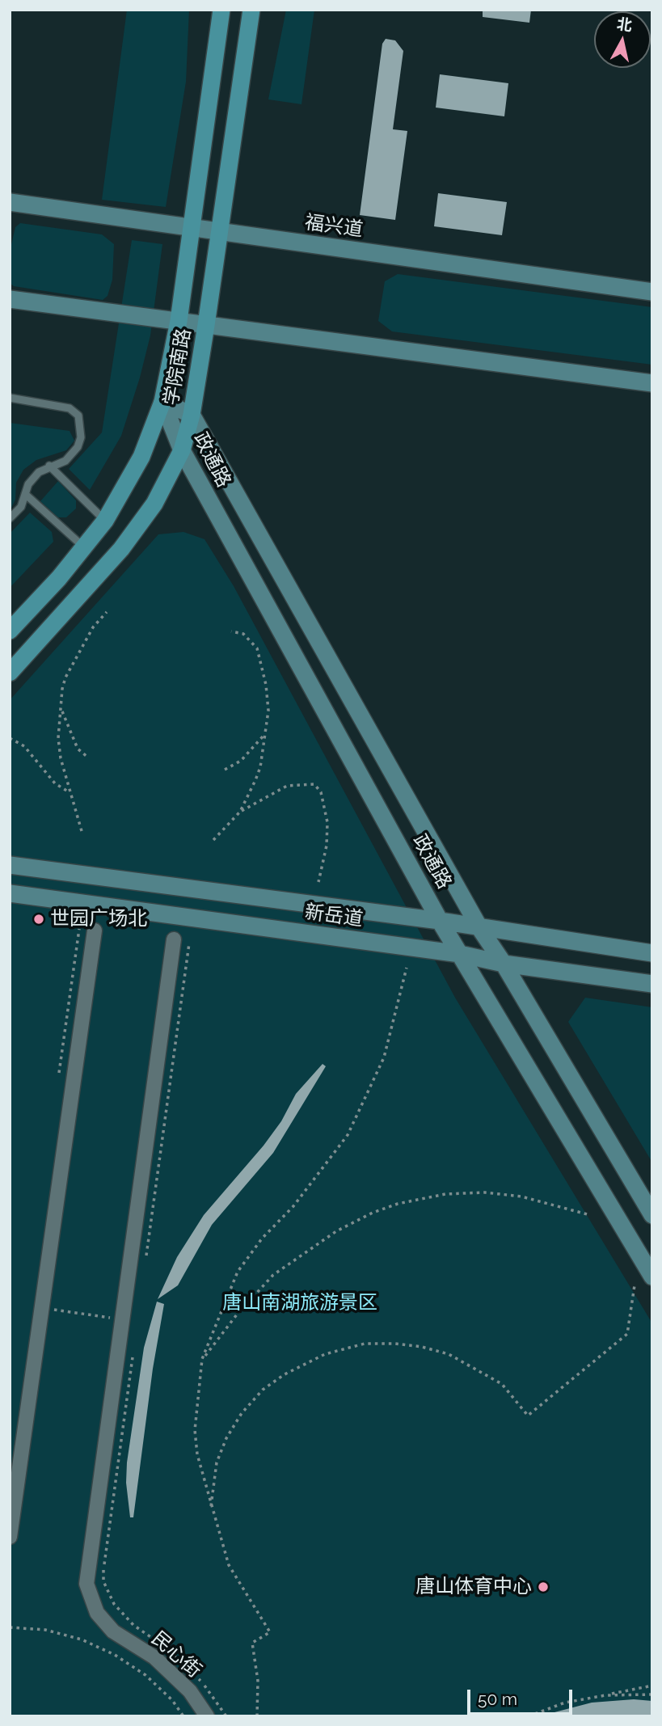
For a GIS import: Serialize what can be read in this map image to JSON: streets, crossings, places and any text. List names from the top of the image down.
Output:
{
  "streets": {
    "main road": [
      "福兴道",
      "学院南路",
      "政通路",
      "新岳道"
    ],
    "street": ["民心街"]
  },
  "crossings": [
    ["福兴道", "学院南路"],
    ["学院南路", "政通路"],
    ["政通路", "新岳道"]
  ],
  "parks": ["唐山南湖旅游景区"],
  "places": ["世园广场北", "唐山体育中心"],
  "scale_bar": "50 m",
  "north": "top"
}
